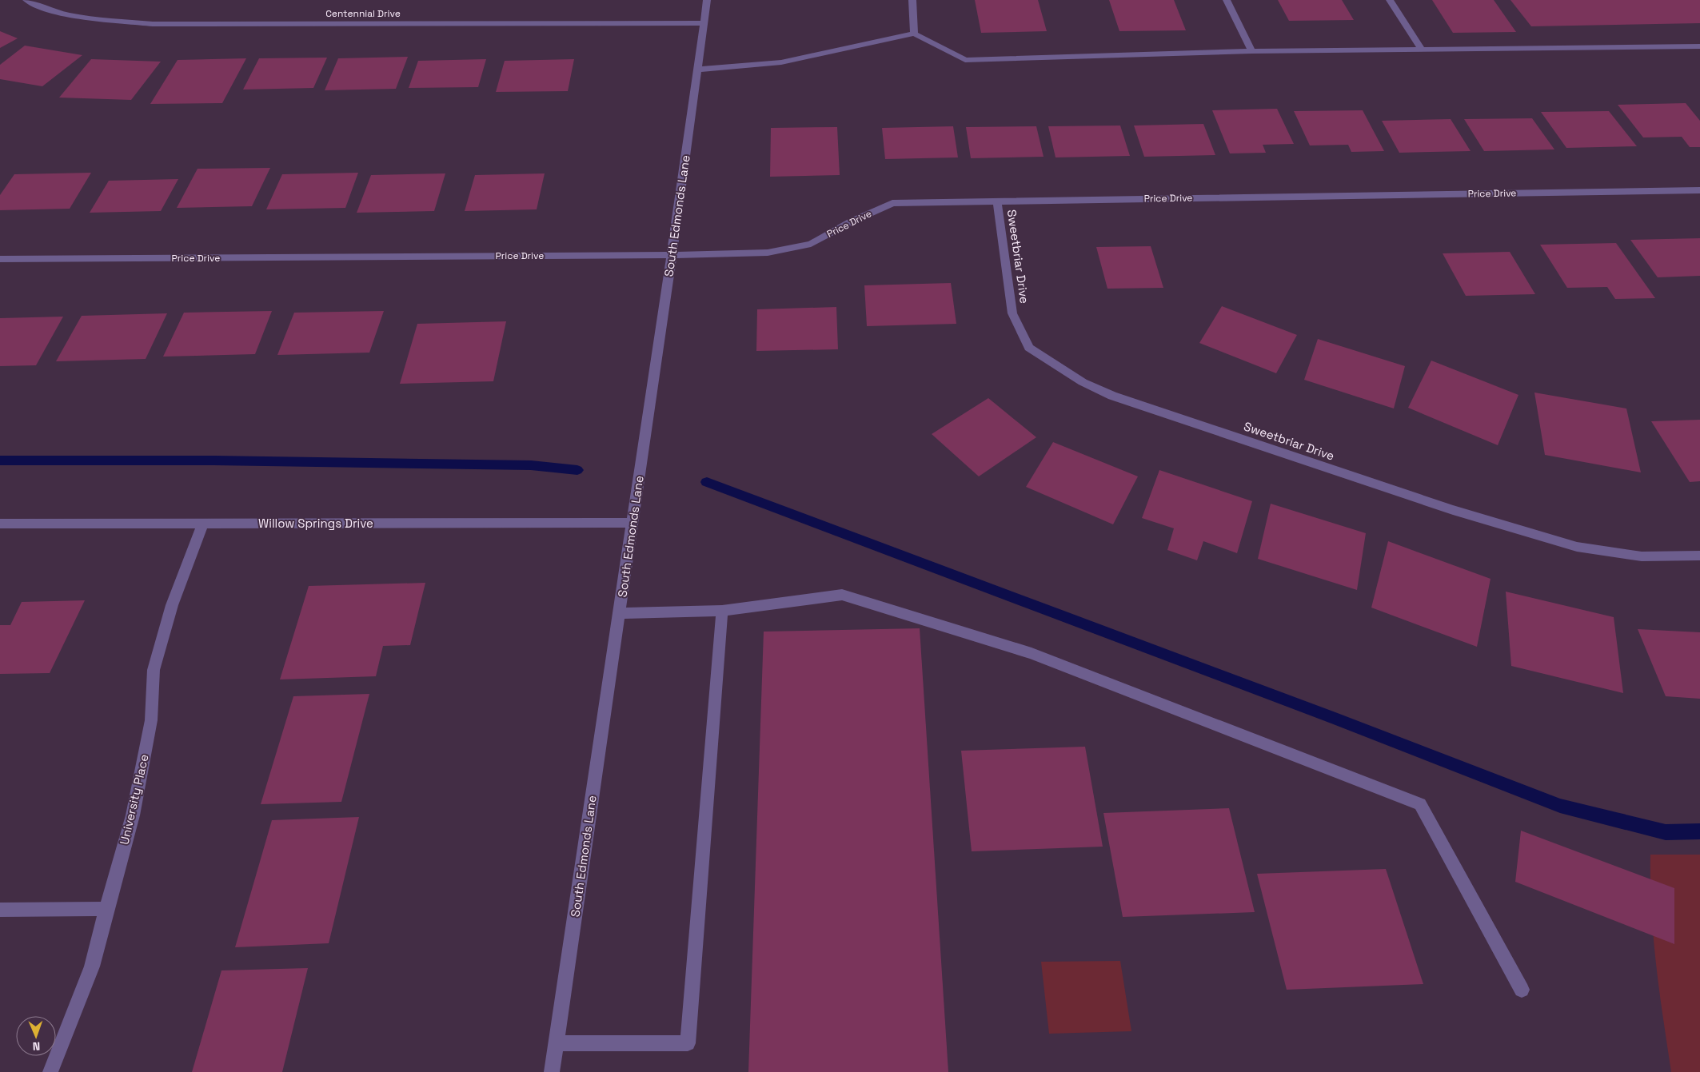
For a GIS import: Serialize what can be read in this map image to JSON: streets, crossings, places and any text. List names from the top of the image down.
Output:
{
  "streets": {
    "street": [
      "Centennial Drive",
      "Price Drive",
      "South Edmonds Lane",
      "Sweetbriar Drive",
      "Willow Springs Drive",
      "University Place"
    ]
  },
  "crossings": [
    ["Centennial Drive", "South Edmonds Lane"],
    ["Price Drive", "South Edmonds Lane"],
    ["Price Drive", "Sweetbriar Drive"],
    ["South Edmonds Lane", "Willow Springs Drive"],
    ["Willow Springs Drive", "University Place"]
  ],
  "north": "bottom"
}
